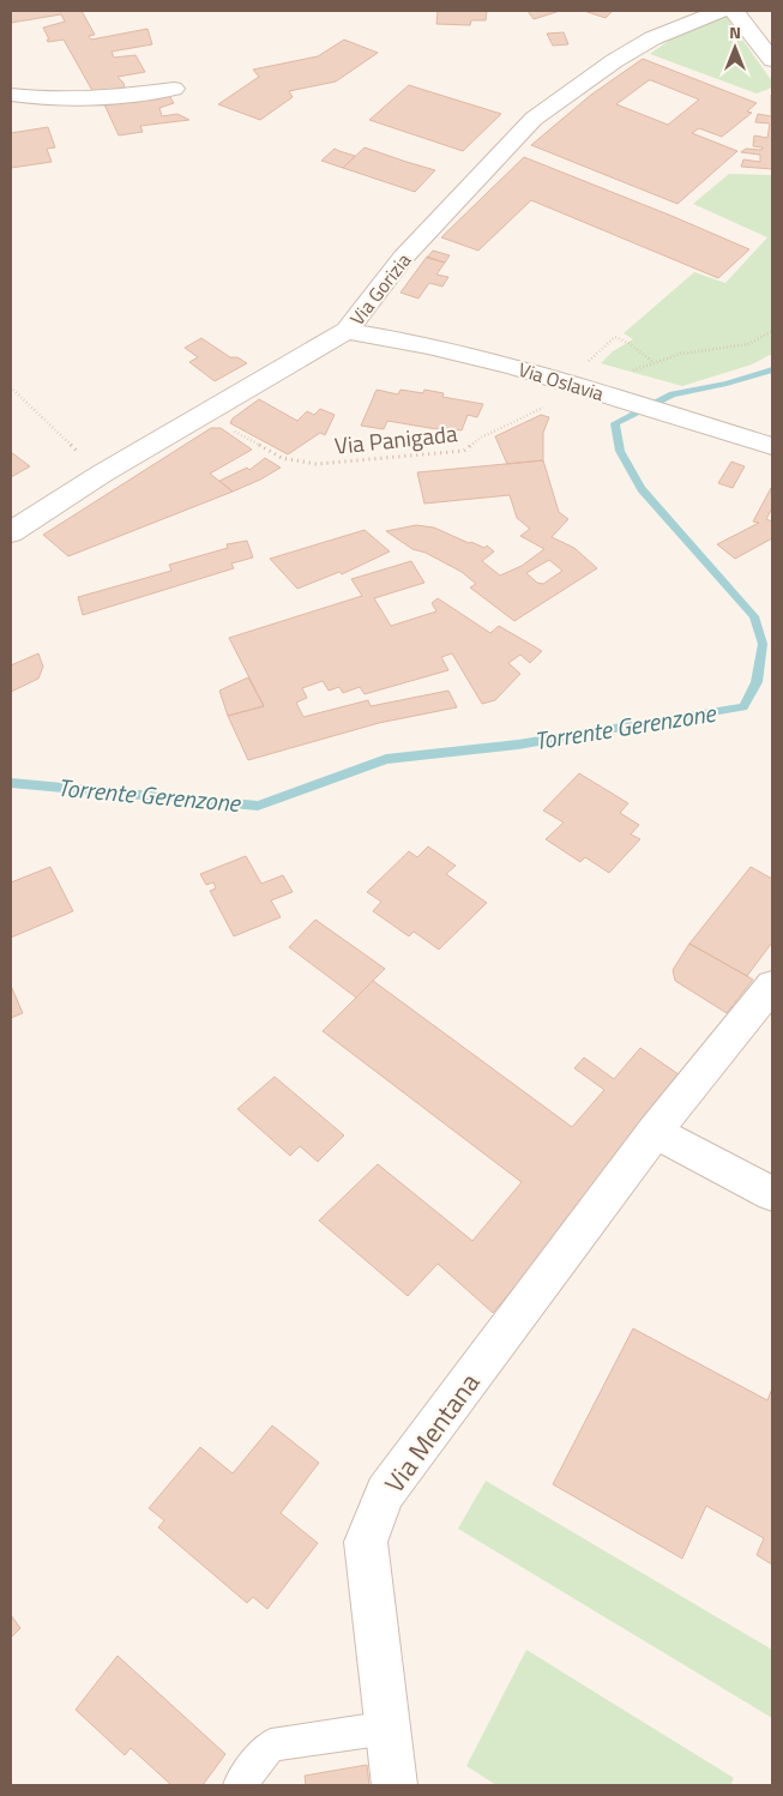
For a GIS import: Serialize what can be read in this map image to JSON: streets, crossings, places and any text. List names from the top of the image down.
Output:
{
  "streets": {
    "street": ["Via Gorizia", "Via Oslavia", "Via Mentana"],
    "path": ["Via Panigada"]
  },
  "crossings": [
    ["Via Gorizia", "Via Oslavia"],
    ["Via Gorizia", "Via Panigada"]
  ],
  "water": ["Torrente Gerenzone"],
  "north": "top"
}
